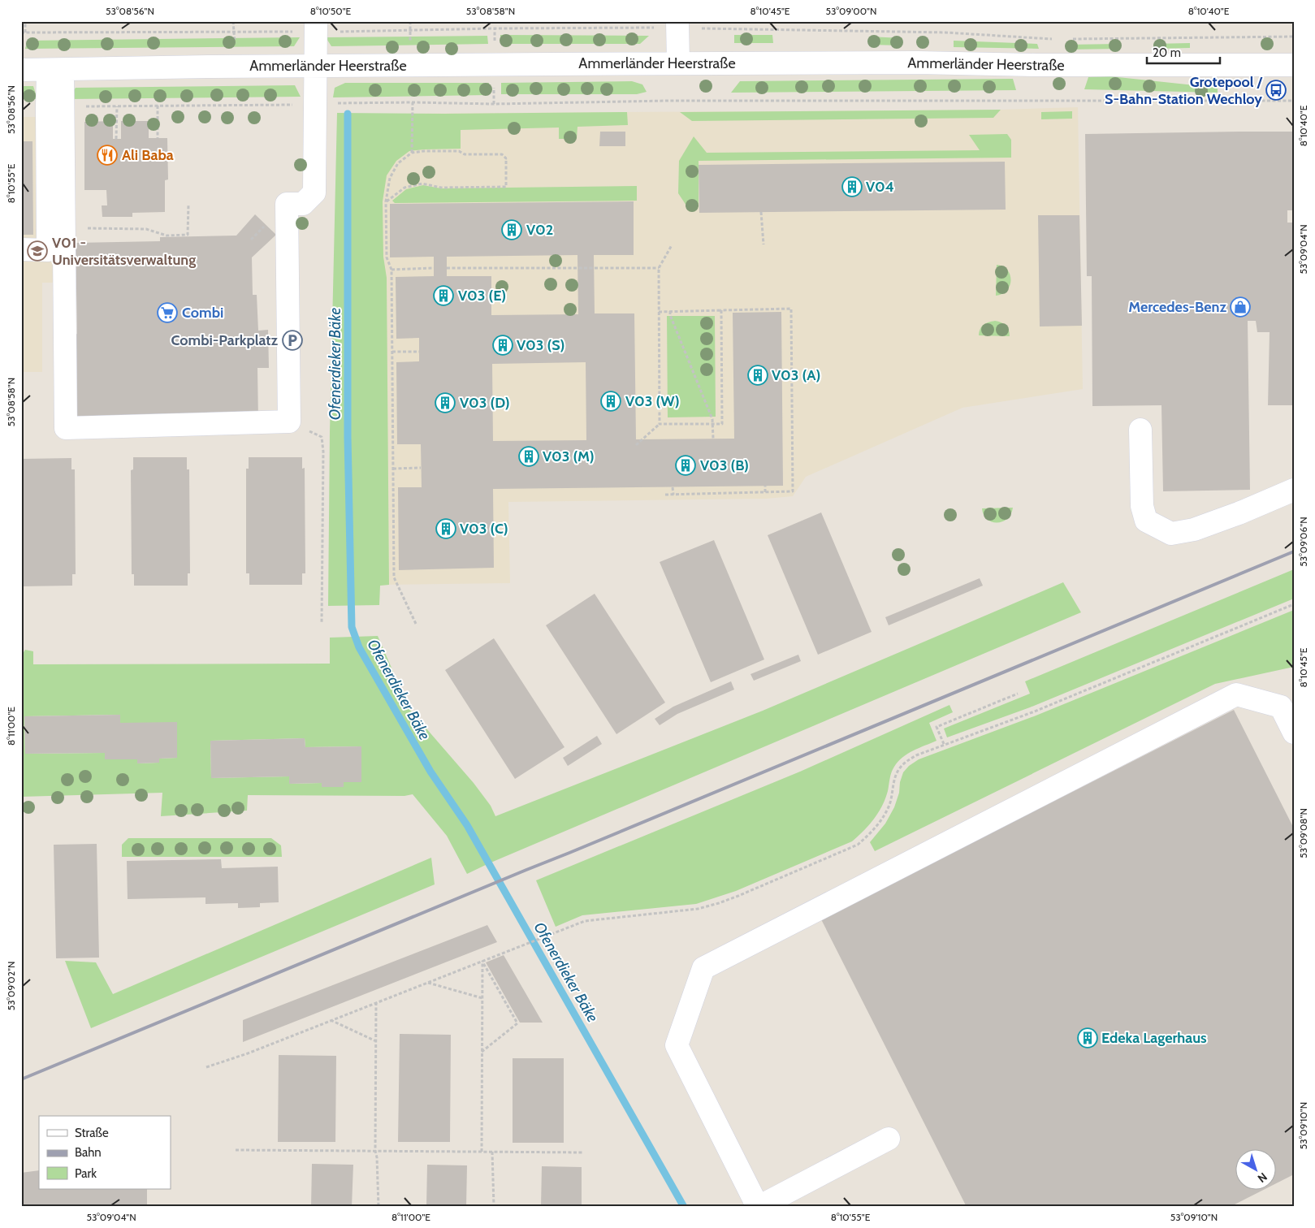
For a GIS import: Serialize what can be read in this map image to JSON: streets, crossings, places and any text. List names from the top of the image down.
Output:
{
  "streets": {
    "street": ["Ammerländer Heerstraße"]
  },
  "water": ["Ofenerdieker Bäke"],
  "places": {
    "bus stop": ["Grotepool / S-Bahn-Station Wechloy"],
    "restaurant": ["Ali Baba"],
    "building": [
      "V04",
      "V02",
      "V03 (E)",
      "V03 (S)",
      "V03 (A)",
      "V03 (W)",
      "V03 (D)",
      "V03 (M)",
      "V03 (B)",
      "V03 (C)",
      "Edeka Lagerhaus"
    ],
    "school or university": ["V01 - Universitätsverwaltung"],
    "shop": ["Mercedes-Benz"],
    "supermarket": ["Combi"],
    "parking": ["Combi-Parkplatz"]
  },
  "legend": ["Straße", "Bahn", "Park"],
  "scale_bar": "20 m",
  "north": "bottom right",
  "coordinates": [
    "53°08'56\"N",
    "8°10'50\"E",
    "53°08'58\"N",
    "8°10'45\"E",
    "53°09'00\"N",
    "8°10'40\"E",
    "8°10'55\"E",
    "53°09'04\"N",
    "53°09'06\"N",
    "8°11'00\"E",
    "53°09'08\"N",
    "53°09'02\"N",
    "53°09'10\"N"
  ]
}
